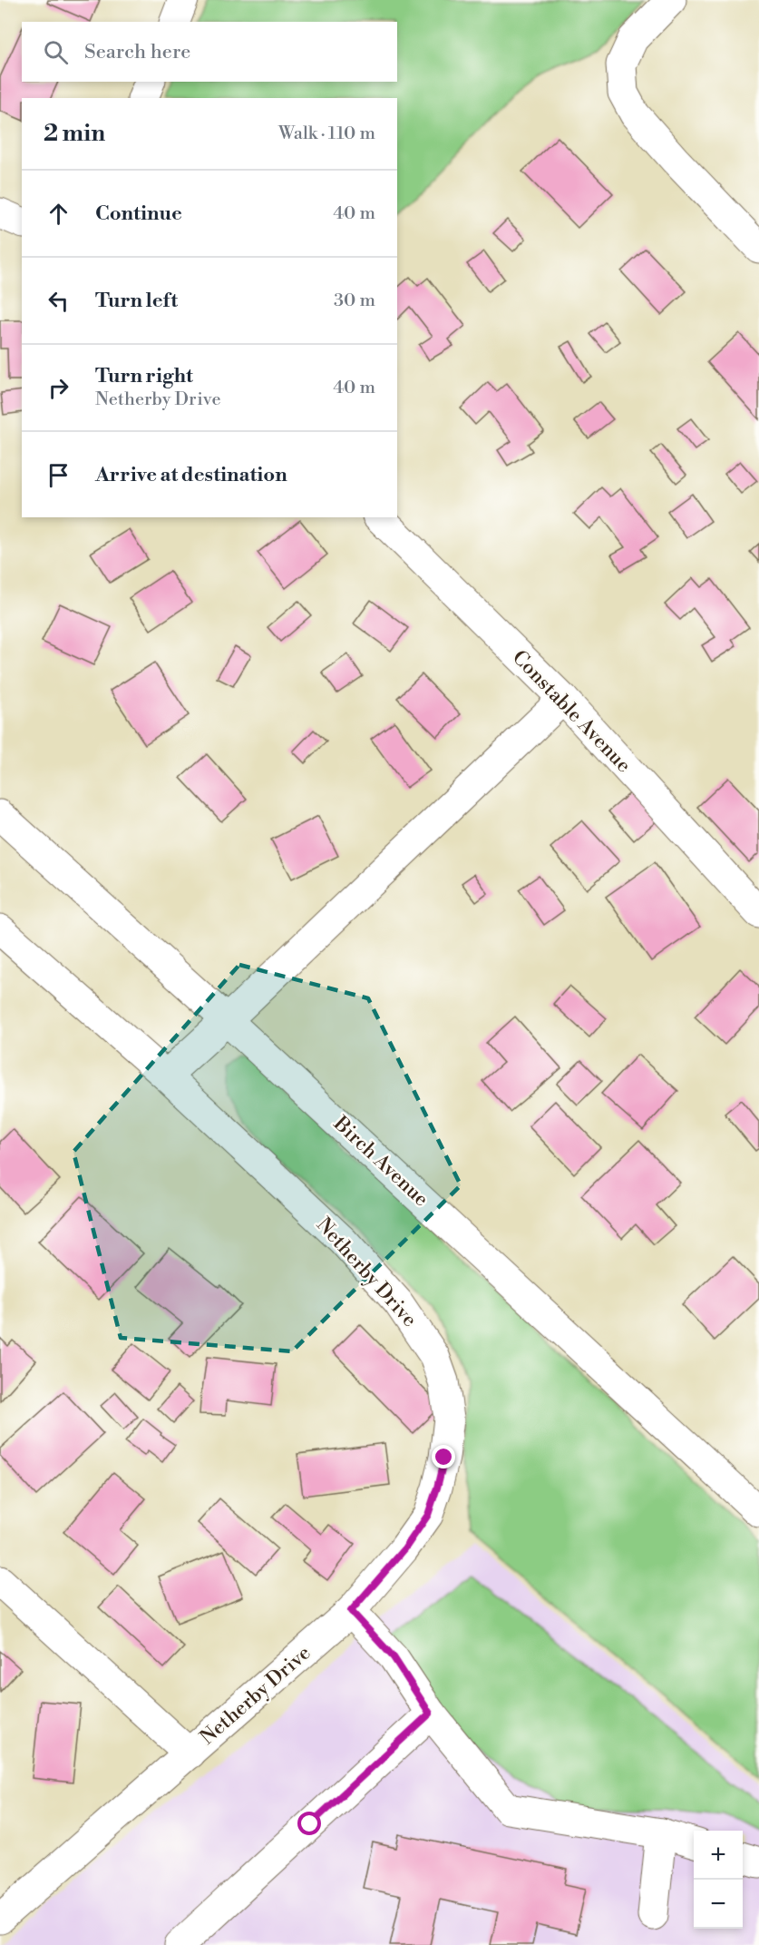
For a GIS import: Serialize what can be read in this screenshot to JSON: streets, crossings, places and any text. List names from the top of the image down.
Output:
{
  "streets": {
    "street": ["Constable Avenue", "Birch Avenue", "Netherby Drive"]
  },
  "page": {
    "search": "Search here",
    "heading": ["2 min", "Walk · 110 m"],
    "list": [
      ["Continue", "40 m"],
      ["Turn left", "30 m"],
      ["Turn right", "Netherby Drive", "40 m"],
      "Arrive at destination"
    ],
    "map_buttons": ["+", "−"]
  }
}
